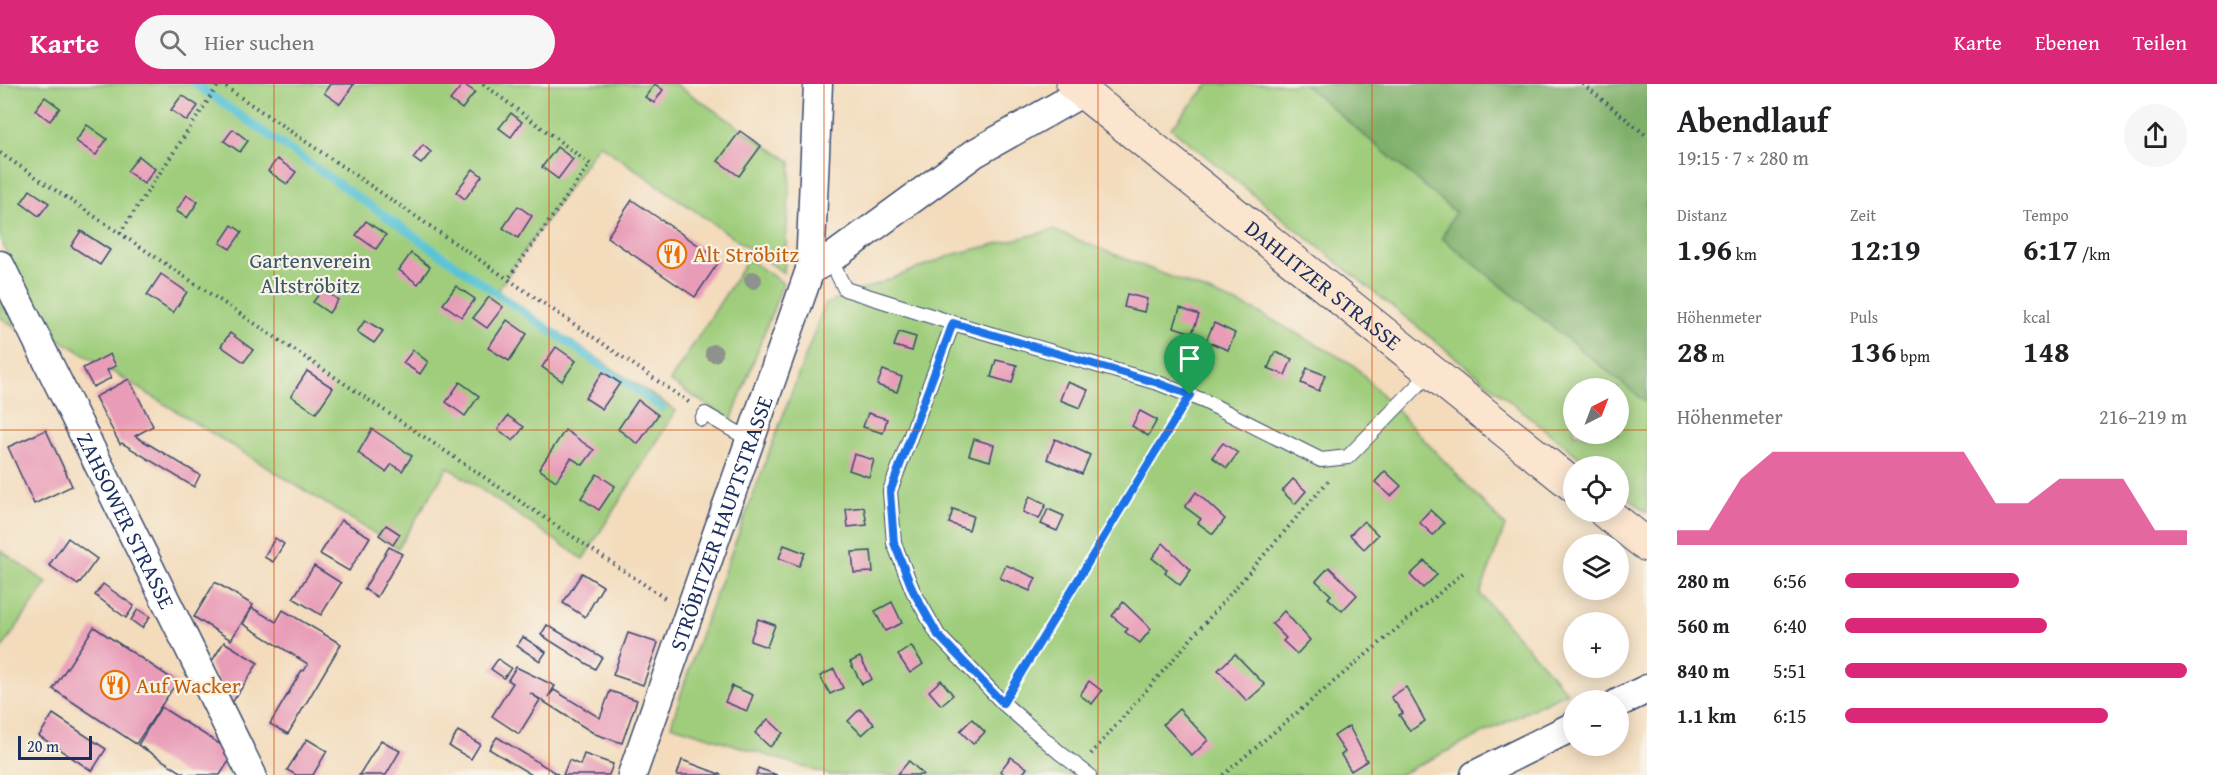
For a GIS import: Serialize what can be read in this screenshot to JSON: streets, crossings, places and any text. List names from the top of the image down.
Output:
{
  "streets": {
    "street": ["DAHLITZER STRASSE", "ZAHSOWER STRASSE", "STRÖBITZER HAUPTSTRASSE"]
  },
  "parks": ["Gartenverein Altströbitz"],
  "places": {
    "restaurant": ["Alt Ströbitz", "Auf Wacker"]
  },
  "scale_bar": "20 m",
  "north": "top right",
  "page": {
    "header": "Karte",
    "search": "Hier suchen",
    "nav": ["Karte", "Ebenen", "Teilen"],
    "heading": ["Abendlauf", "19:15 · 7 × 280 m"],
    "stats": [
      ["Distanz", "1.96 km"],
      ["Zeit", "12:19"],
      ["Tempo", "6:17 /km"],
      ["Höhenmeter", "28 m"],
      ["Puls", "136 bpm"],
      ["kcal", "148"]
    ],
    "map_buttons": ["+", "−"],
    "chart": ["Höhenmeter", "216–219 m"],
    "list": [
      {
        "name": "280 m",
        "note": "6:56"
      },
      {
        "name": "560 m",
        "note": "6:40"
      },
      {
        "name": "840 m",
        "note": "5:51"
      },
      {
        "name": "1.1 km",
        "note": "6:15"
      }
    ],
    "scale": "20 m"
  }
}
